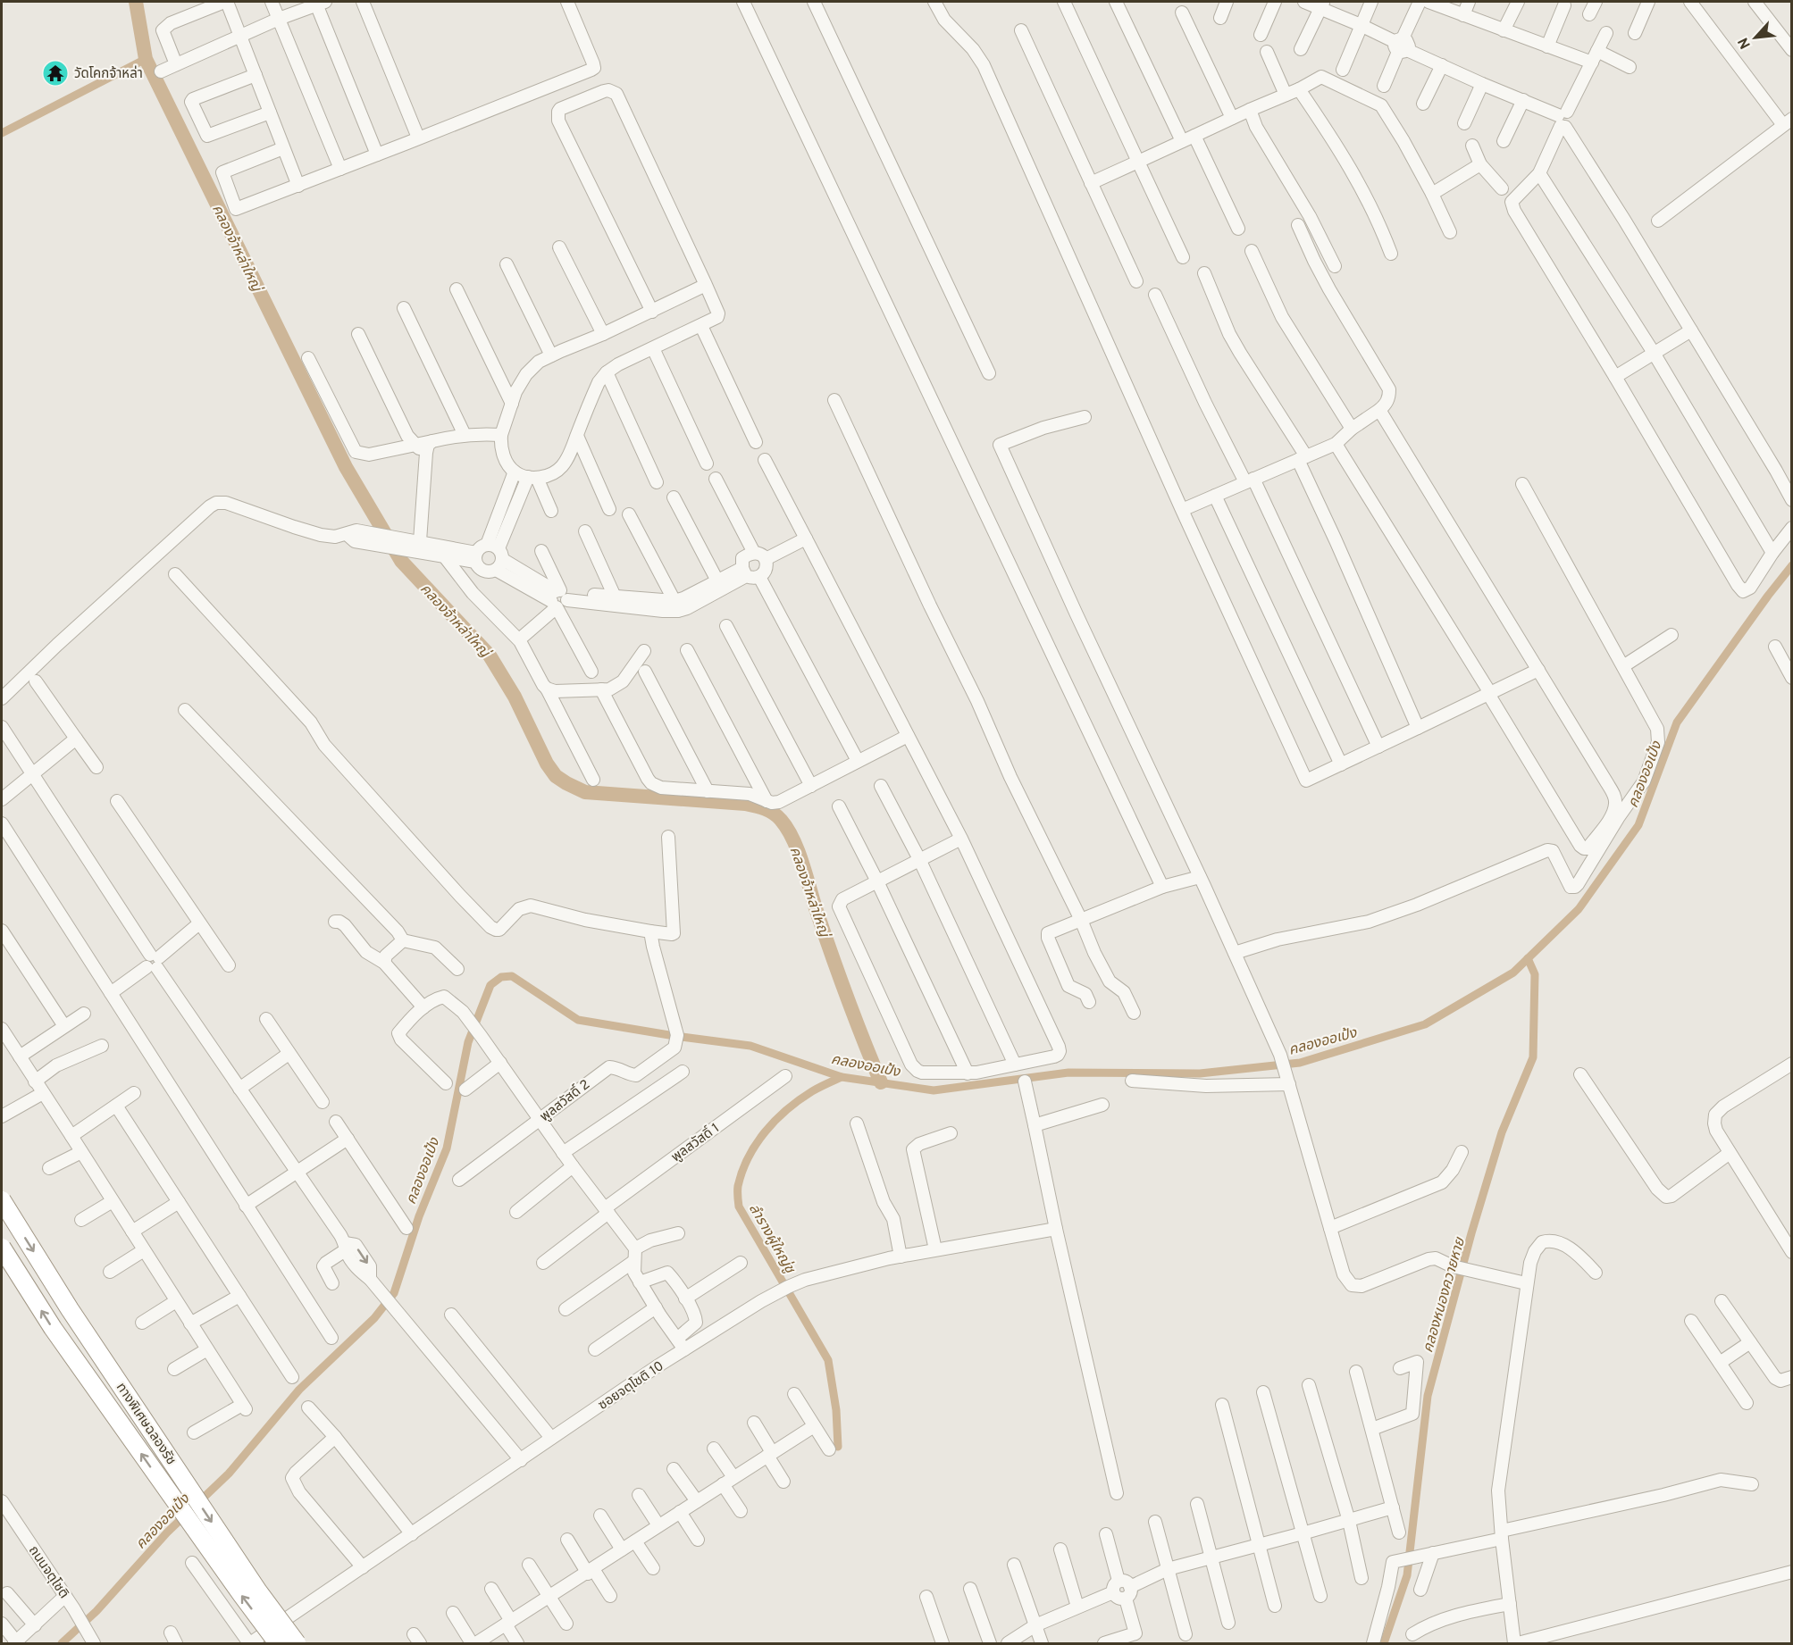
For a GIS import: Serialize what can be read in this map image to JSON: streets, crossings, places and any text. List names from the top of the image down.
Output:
{
  "streets": {
    "highway": ["ทางพิเศษฉลองรัช"],
    "street": [
      "พูลสวัสดิ์ 2",
      "พูลสวัสดิ์ 1",
      "ซอยจตุโชติ 10",
      "ถนนจตุโชติ"
    ]
  },
  "water": [
    "คลองจ้าหล่าใหญ่",
    "คลองออเป้ง",
    "ลำรางผู้ใหญ่ชู",
    "คลองหนองควายหาย"
  ],
  "places": {
    "temple": ["วัดโคกจ้าหล่า"]
  },
  "north": "bottom left"
}
